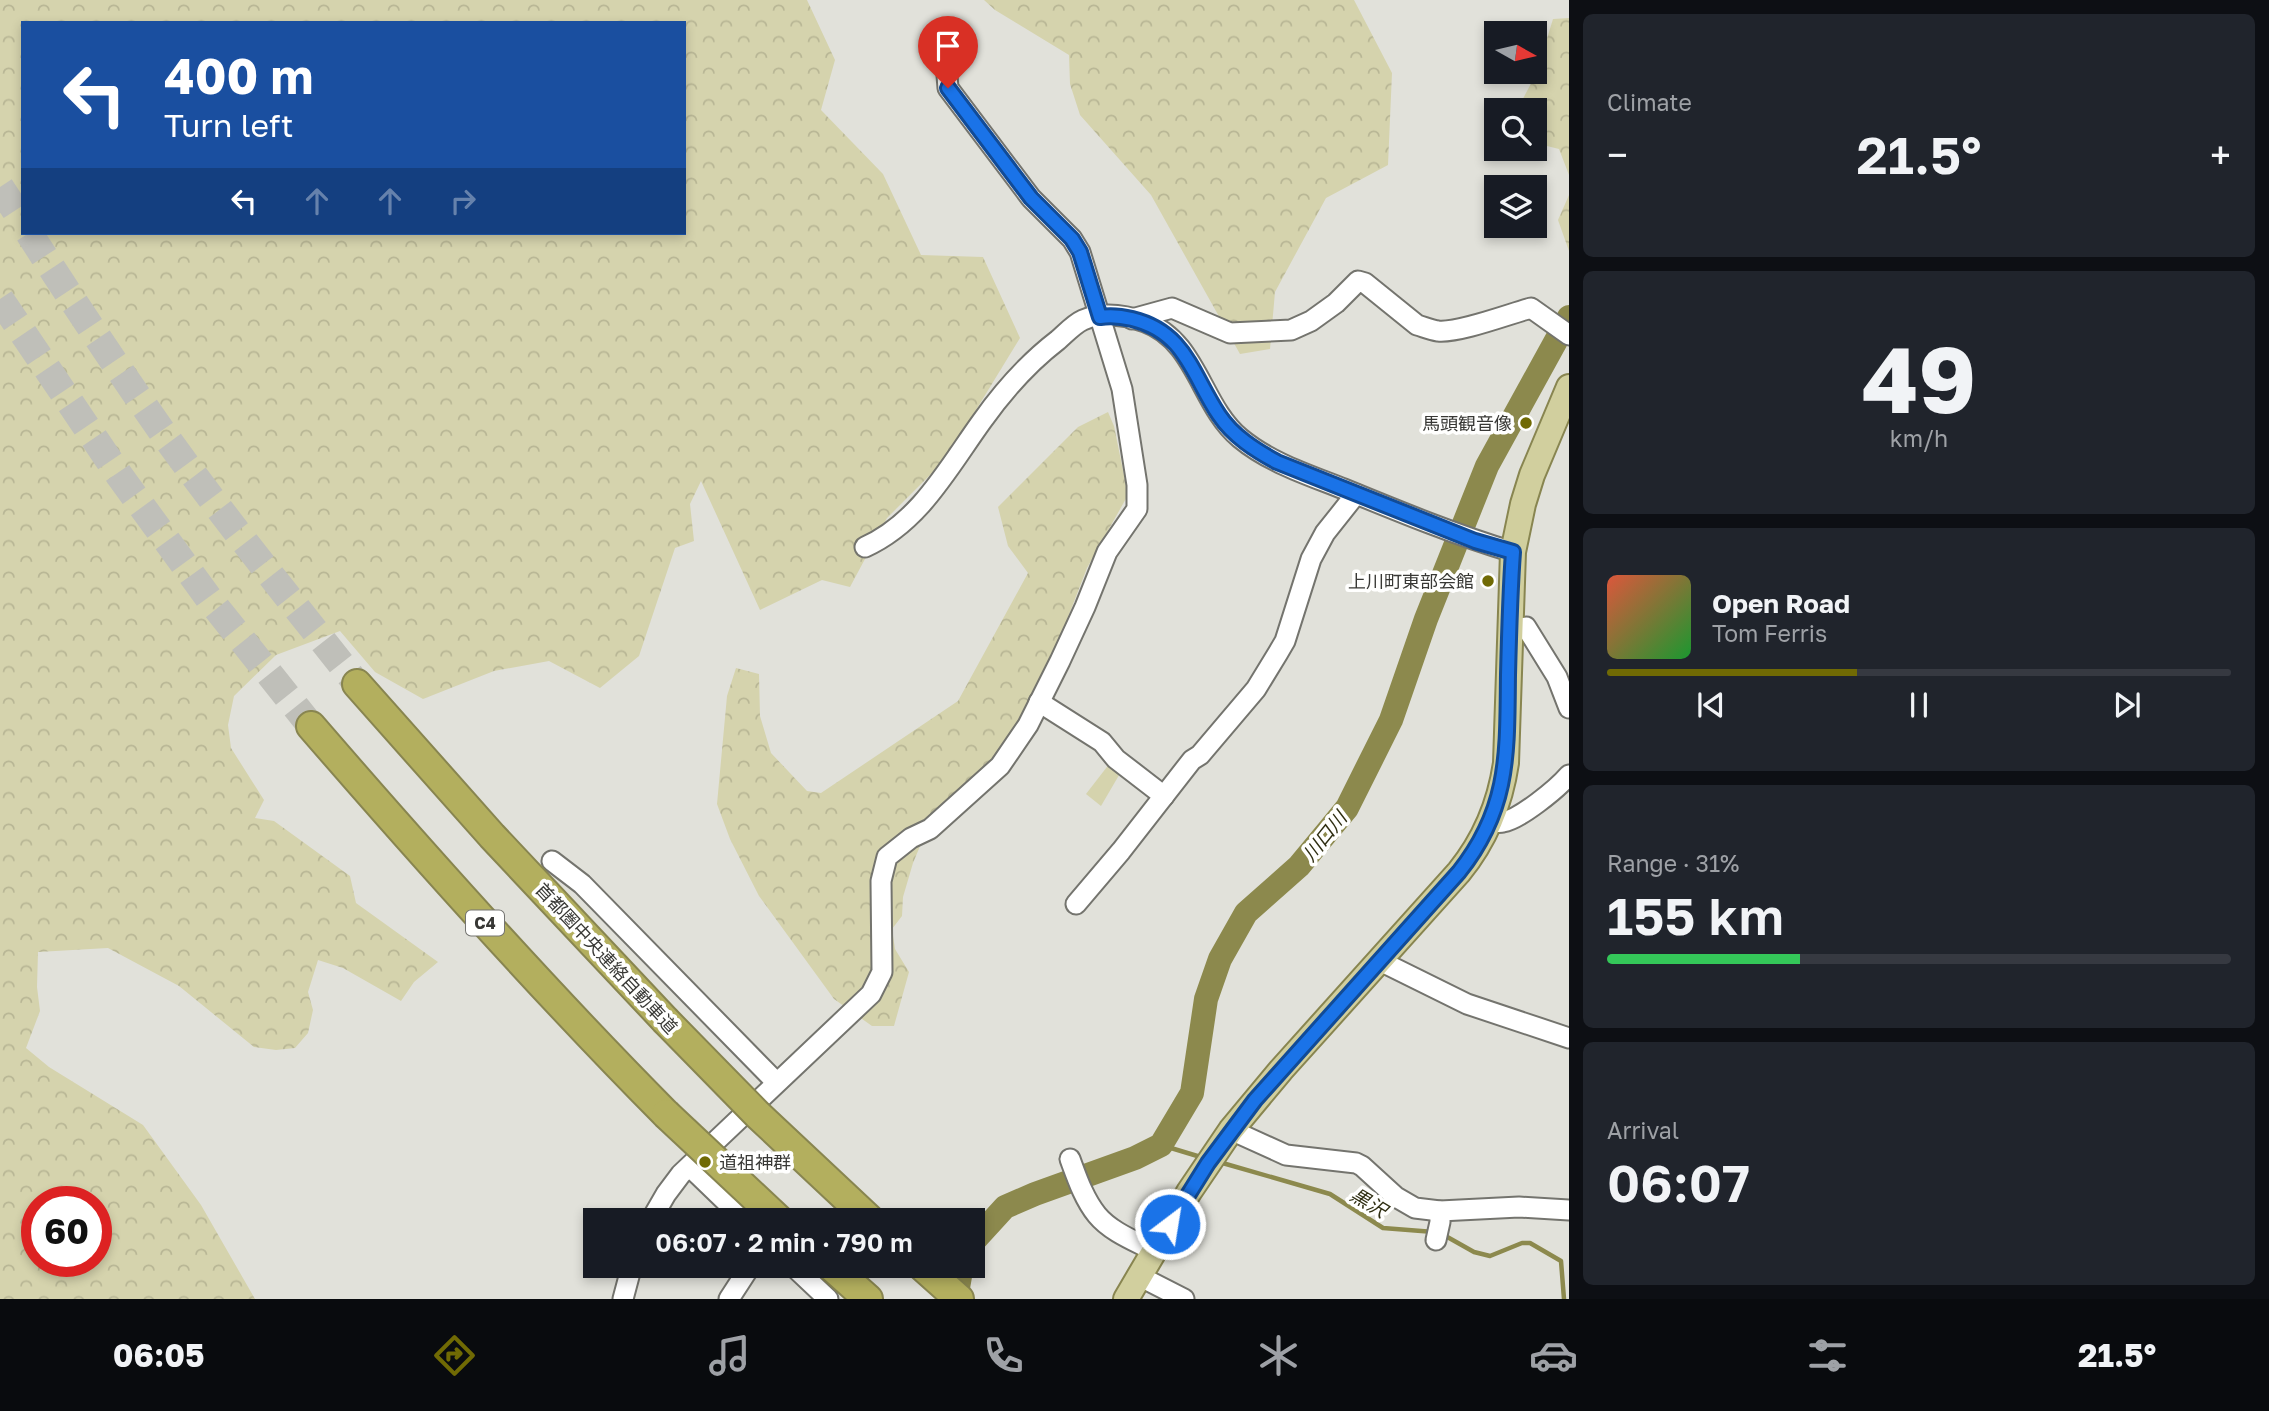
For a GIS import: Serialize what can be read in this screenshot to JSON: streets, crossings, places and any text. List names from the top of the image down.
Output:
{
  "streets": {
    "highway": ["C4", "首都圏中央連絡自動車道"]
  },
  "water": ["川口川", "黒沢"],
  "places": ["馬頭観音像", "上川町東部会館", "道祖神群"],
  "north": "right",
  "page": {
    "tile": [
      "Climate",
      ["49", "km/h"],
      ["Range · 31%", "155 km"],
      ["Arrival", "06:07"]
    ],
    "turn": ["400 m", "Turn left"],
    "heat": ["−", "21.5°", "+"],
    "song": ["Open Road", "Tom Ferris"],
    "limit": "60",
    "trip": "06:07 · 2 min · 790 m",
    "tabs": ["06:05", "21.5°"]
  }
}
